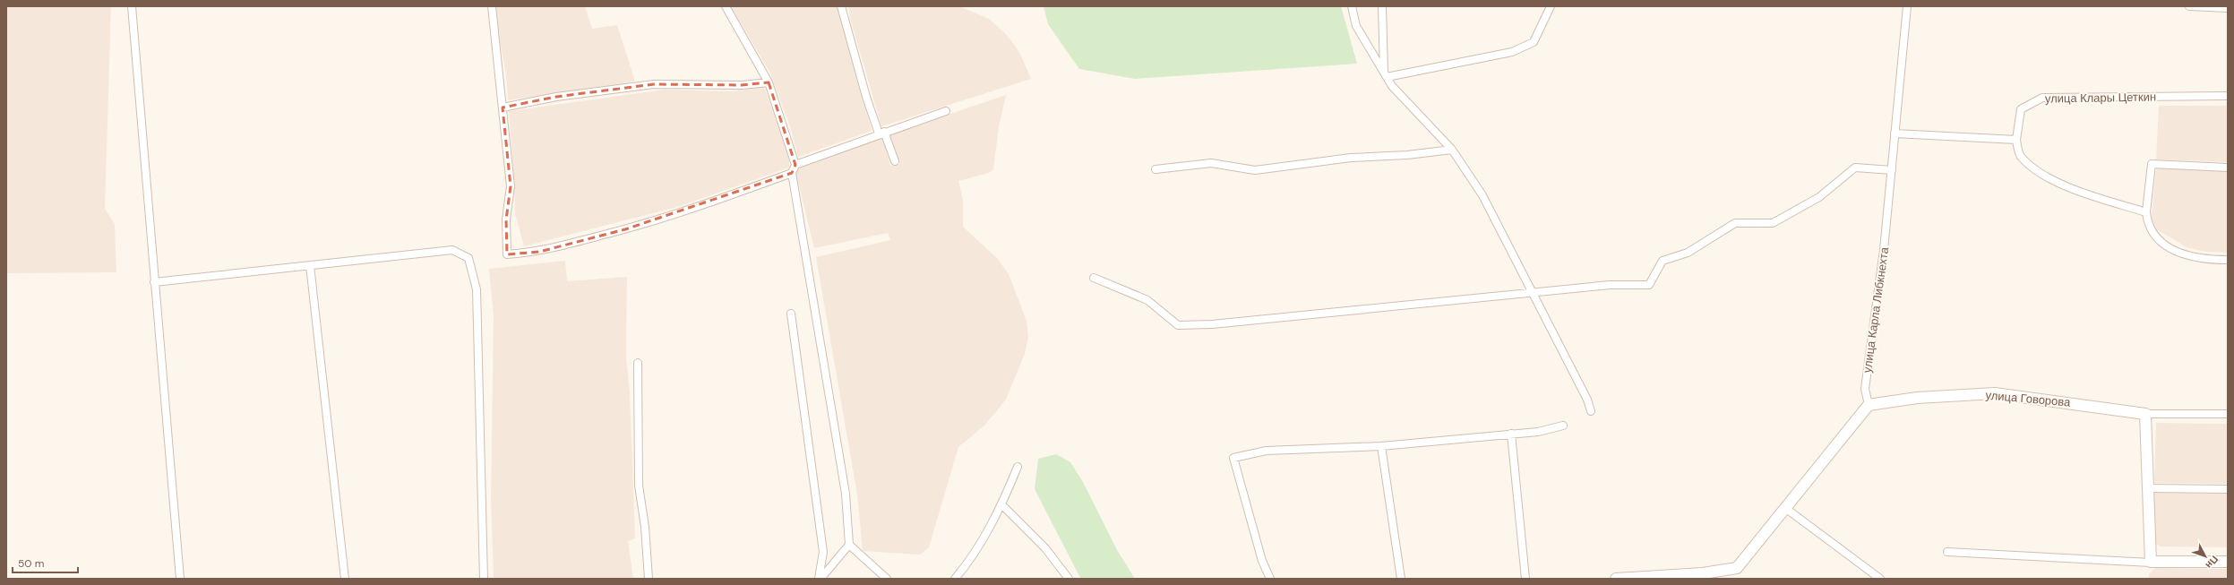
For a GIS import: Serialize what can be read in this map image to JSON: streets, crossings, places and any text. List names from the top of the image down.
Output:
{
  "streets": {
    "street": ["улица Клары Цеткин", "улица Карла Либкнехта", "улица Говорова"]
  },
  "crossings": [
    ["улица Карла Либкнехта", "улица Говорова"]
  ],
  "scale_bar": "50 m",
  "north": "bottom right"
}
